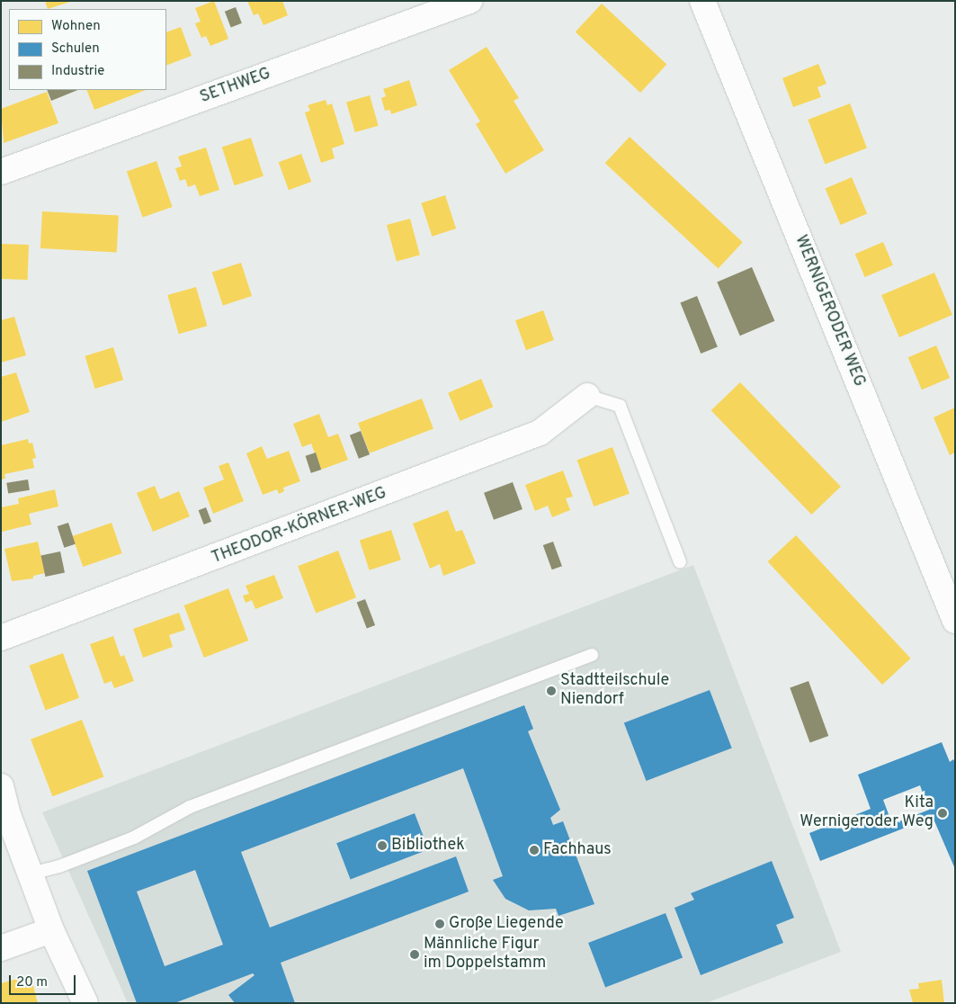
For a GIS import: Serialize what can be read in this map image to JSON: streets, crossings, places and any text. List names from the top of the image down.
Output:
{
  "streets": {
    "street": ["SETHWEG", "WERNIGERODER WEG", "THEODOR-KÖRNER-WEG"]
  },
  "places": [
    "Stadtteilschule Niendorf",
    "Kita Wernigeroder Weg",
    "Bibliothek",
    "Fachhaus",
    "Große Liegende",
    "Männliche Figur im Doppelstamm"
  ],
  "legend": ["Wohnen", "Schulen", "Industrie"],
  "scale_bar": "20 m"
}
